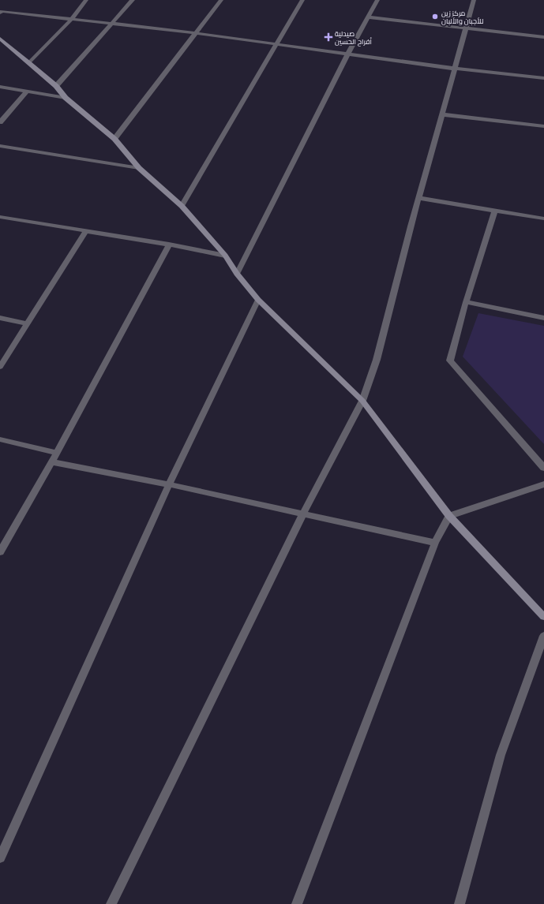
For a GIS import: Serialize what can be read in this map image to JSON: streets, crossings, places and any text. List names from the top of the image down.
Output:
{
  "places": {
    "other": ["مركز زين للأجبان والألبان"],
    "health": ["صيدلية أفراح الحسين"]
  }
}
